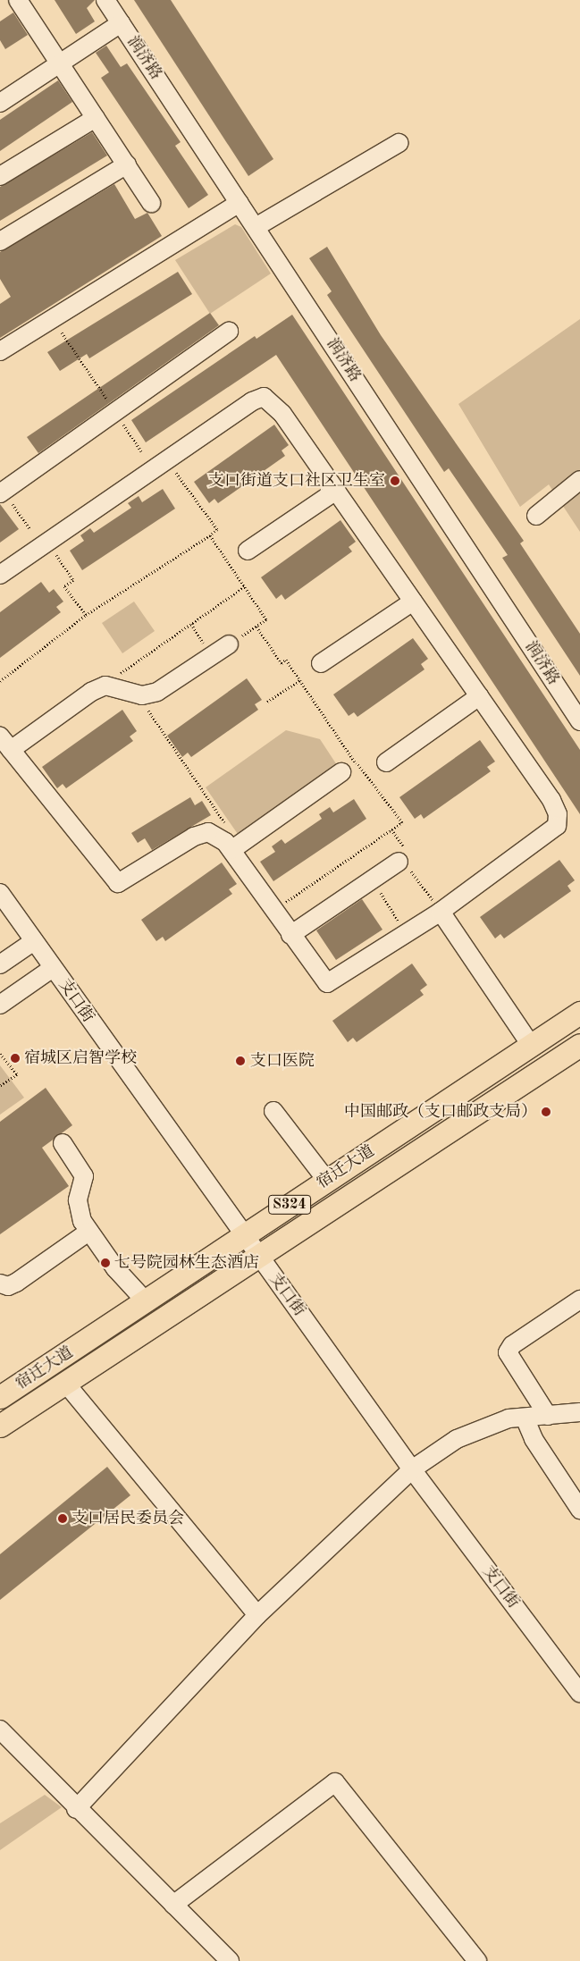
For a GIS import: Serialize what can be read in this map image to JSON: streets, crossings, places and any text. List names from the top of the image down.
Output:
{
  "streets": {
    "main road": ["宿迁大道", "S324"],
    "street": ["润济路", "支口街"]
  },
  "crossings": [
    ["支口街", "宿迁大道"]
  ],
  "places": [
    "支口街道支口社区卫生室",
    "宿城区启智学校",
    "支口医院",
    "中国邮政（支口邮政支局）",
    "七号院园林生态酒店",
    "支口居民委员会"
  ]
}
